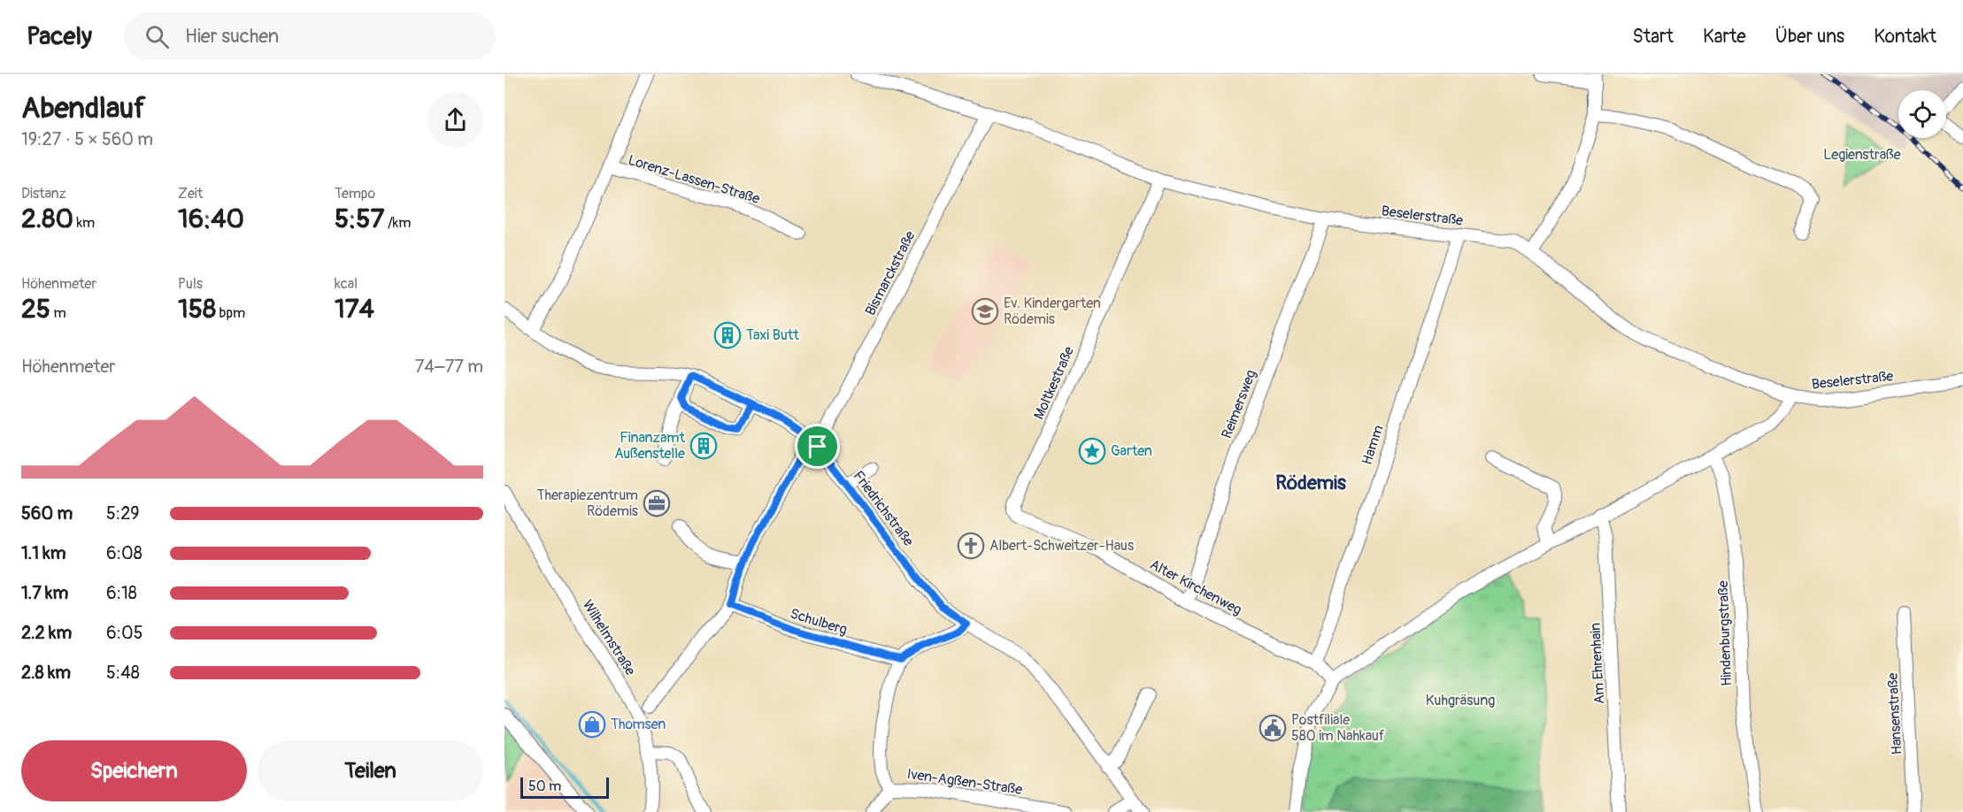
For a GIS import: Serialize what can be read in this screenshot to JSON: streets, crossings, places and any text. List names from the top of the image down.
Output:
{
  "streets": {
    "street": [
      "Lorenz-Lassen-Straße",
      "Beselerstraße",
      "Bismarckstraße",
      "Moltkestraße",
      "Reimersweg",
      "Hamm",
      "Friedrichstraße",
      "Alter Kirchenweg",
      "Schulberg",
      "Hindenburgstraße",
      "Wilhelmstraße",
      "Am Ehrenhain",
      "Hansenstraße",
      "Iven-Agßen-Straße"
    ]
  },
  "crossings": [
    ["Lorenz-Lassen-Straße", "Friedrichstraße"],
    ["Beselerstraße", "Bismarckstraße"],
    ["Beselerstraße", "Moltkestraße"],
    ["Beselerstraße", "Reimersweg"],
    ["Beselerstraße", "Hamm"],
    ["Bismarckstraße", "Friedrichstraße"],
    ["Moltkestraße", "Alter Kirchenweg"],
    ["Reimersweg", "Alter Kirchenweg"],
    ["Hamm", "Alter Kirchenweg"],
    ["Schulberg", "Iven-Agßen-Straße"]
  ],
  "districts": ["Rödemis"],
  "parks": ["Legienstraße", "Kuhgräsung"],
  "places": {
    "school or university": ["Ev. Kindergarten Rödemis"],
    "building": ["Taxi Butt", "Finanzamt Außenstelle"],
    "place": ["Garten"],
    "office": ["Therapiezentrum Rödemis"],
    "church": ["Albert-Schweitzer-Haus"],
    "shop": ["Thomsen"],
    "public building": ["Postfiliale 580 im Nahkauf"]
  },
  "scale_bar": "50 m",
  "page": {
    "header": "Pacely",
    "search": "Hier suchen",
    "nav": [
      "Start",
      "Karte",
      "Über uns",
      "Kontakt"
    ],
    "heading": ["Abendlauf", "19:27 · 5 × 560 m"],
    "stats": [
      ["Distanz", "2.80 km"],
      ["Zeit", "16:40"],
      ["Tempo", "5:57 /km"],
      ["Höhenmeter", "25 m"],
      ["Puls", "158 bpm"],
      ["kcal", "174"]
    ],
    "chart": ["Höhenmeter", "74–77 m"],
    "list": [
      {
        "name": "560 m",
        "note": "5:29"
      },
      {
        "name": "1.1 km",
        "note": "6:08"
      },
      {
        "name": "1.7 km",
        "note": "6:18"
      },
      {
        "name": "2.2 km",
        "note": "6:05"
      },
      {
        "name": "2.8 km",
        "note": "5:48"
      }
    ],
    "buttons": ["Speichern", "Teilen"],
    "scale": "50 m"
  }
}
